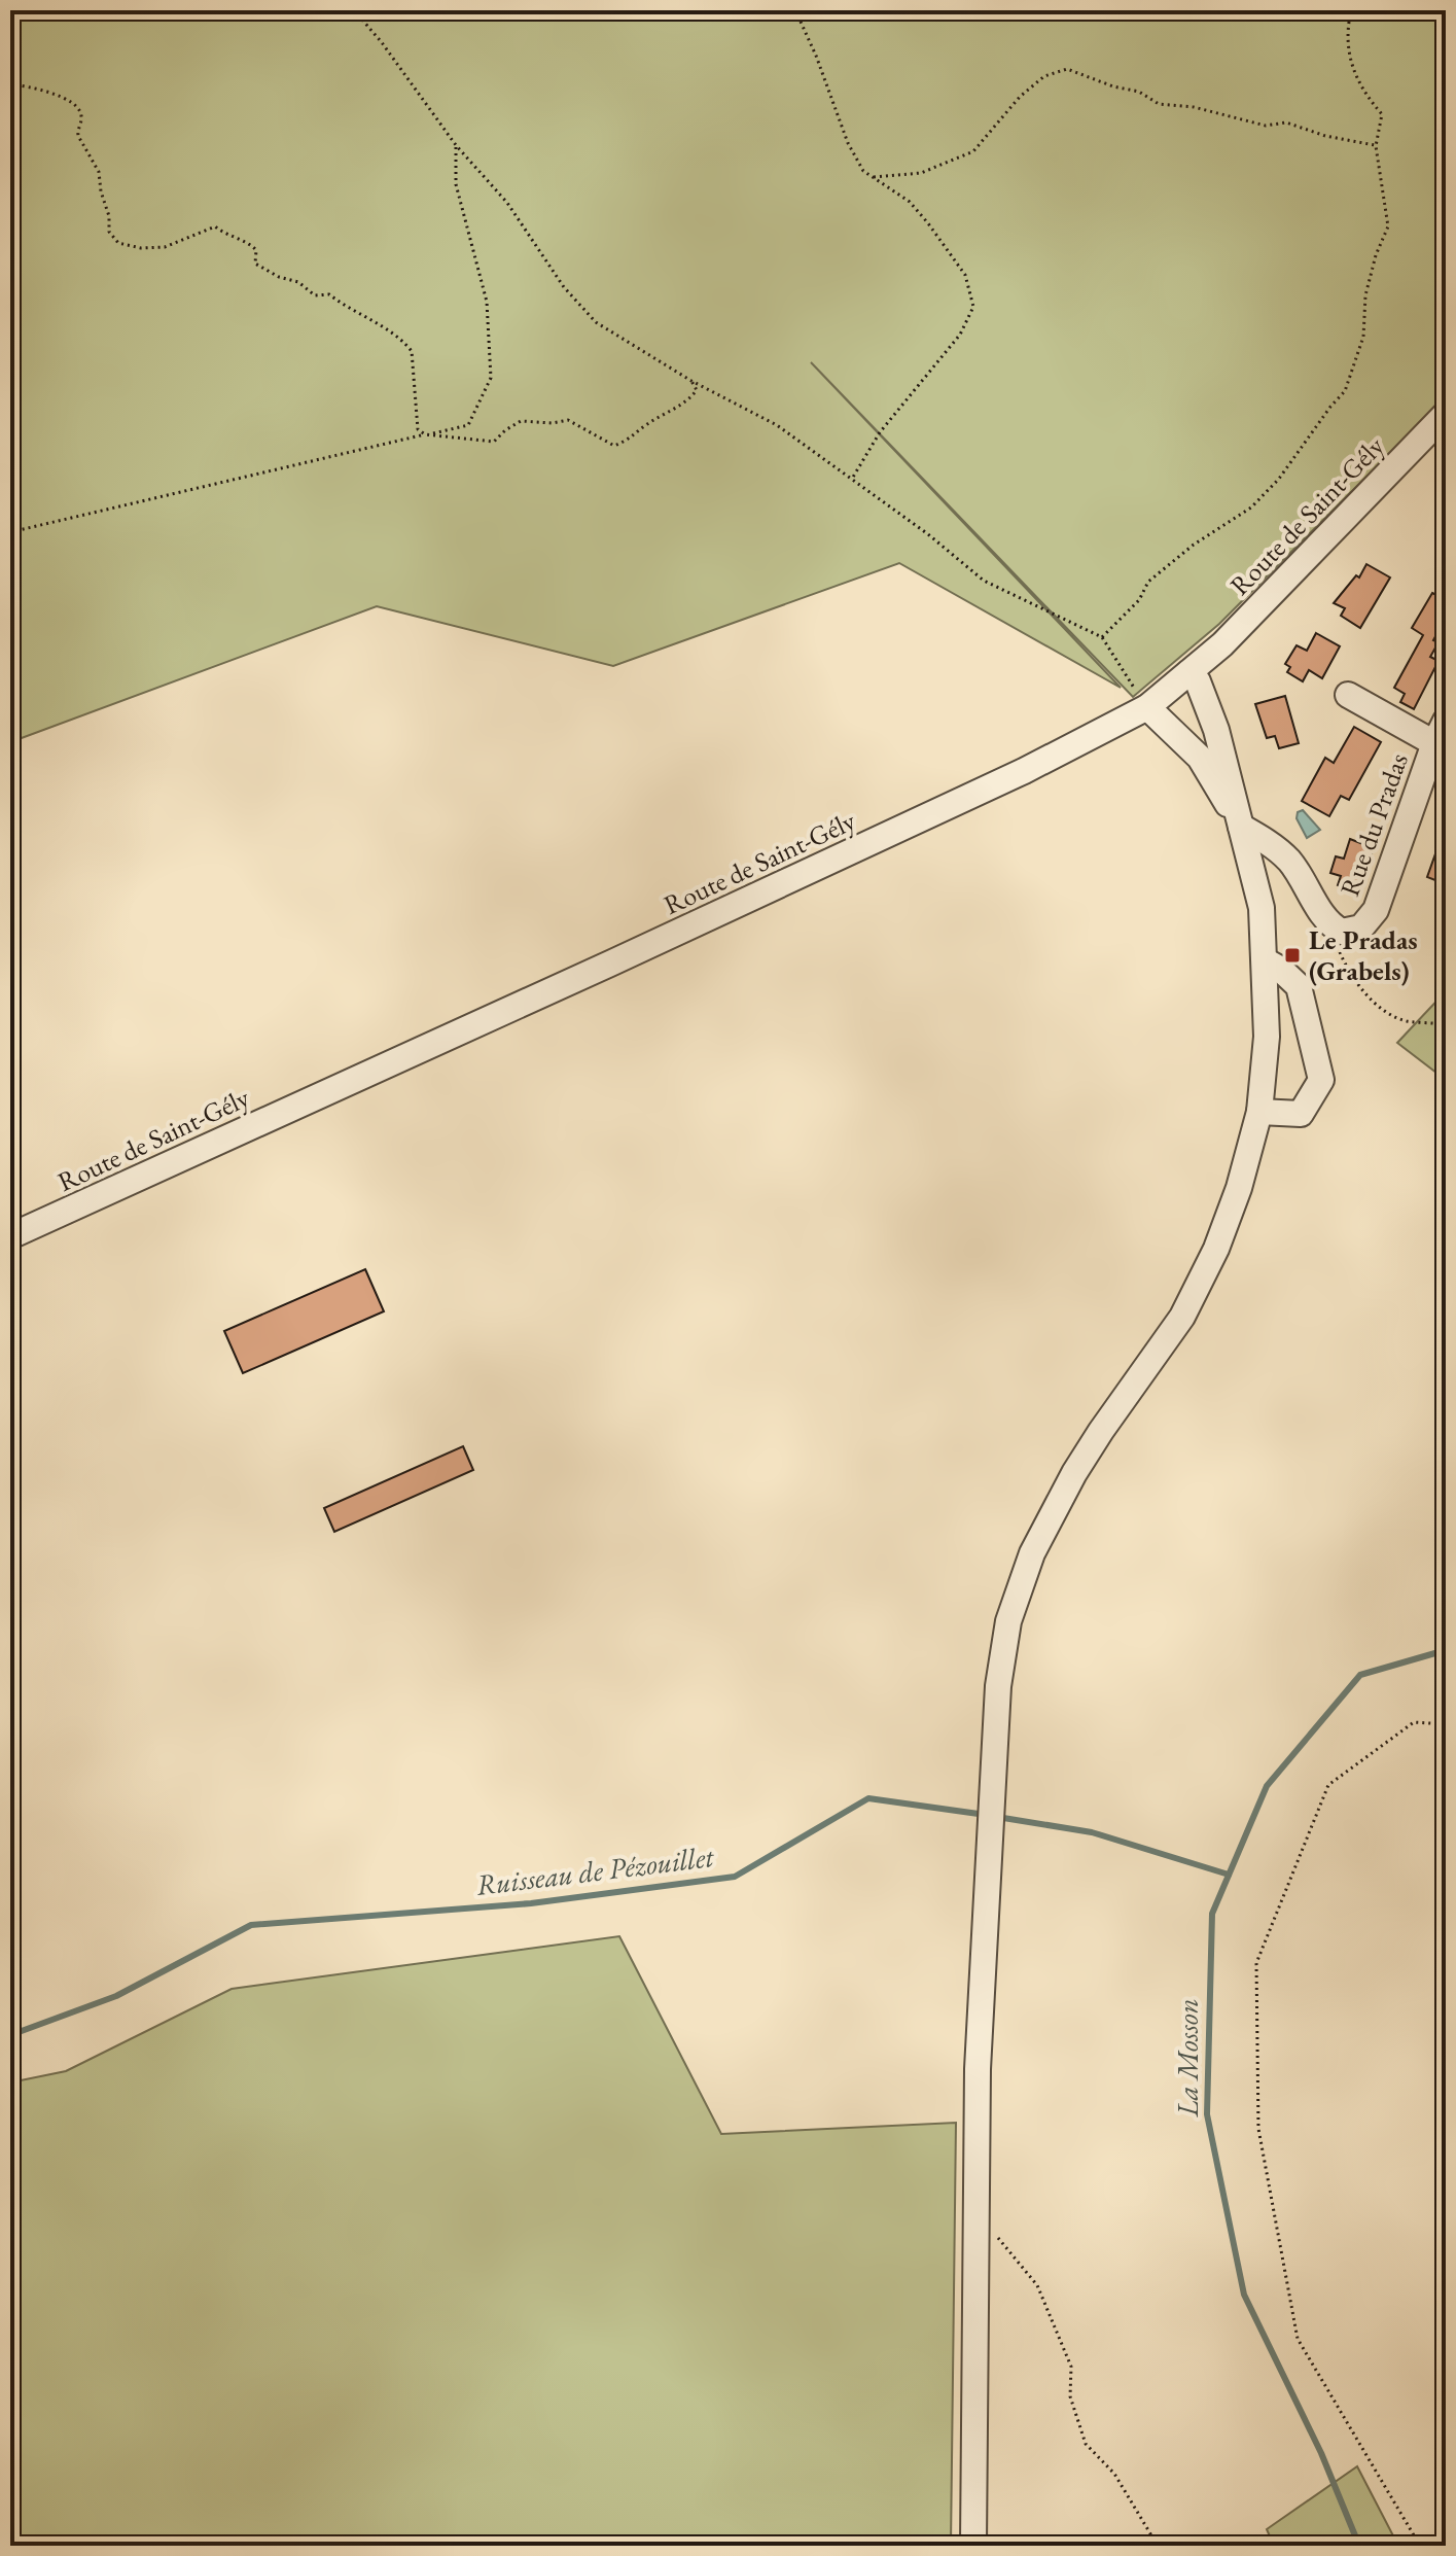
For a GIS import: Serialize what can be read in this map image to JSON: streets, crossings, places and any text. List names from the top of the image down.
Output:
{
  "streets": {
    "street": ["Route de Saint-Gély", "Rue du Pradas"]
  },
  "water": ["Ruisseau de Pézouillet", "La Mosson"],
  "places": {
    "transit": ["Le Pradas (Grabels)"]
  }
}
